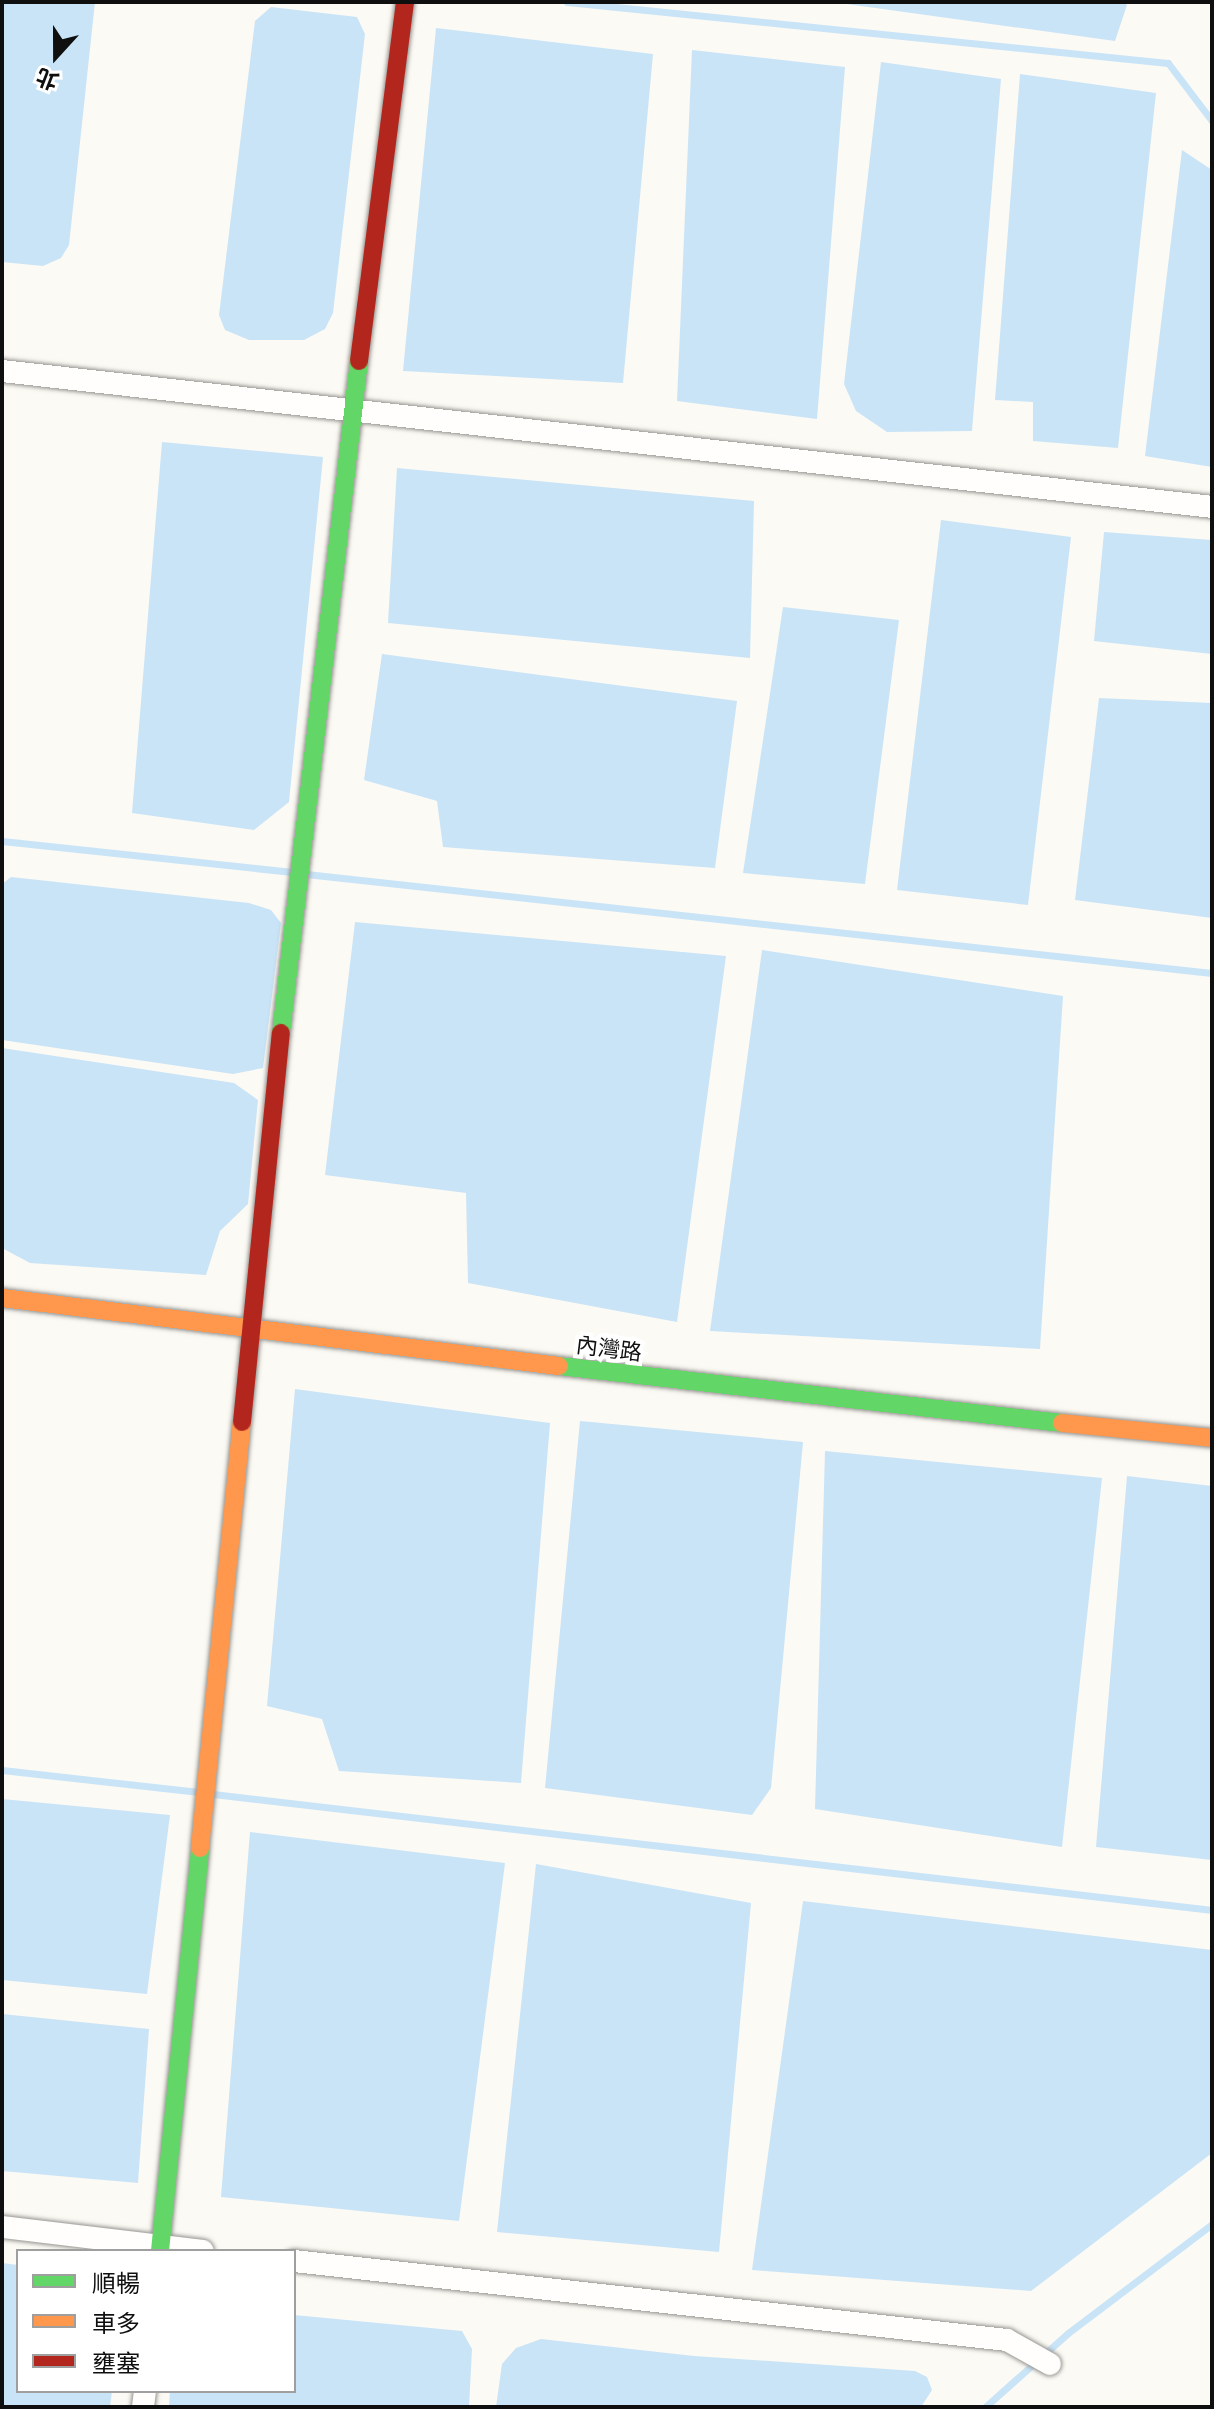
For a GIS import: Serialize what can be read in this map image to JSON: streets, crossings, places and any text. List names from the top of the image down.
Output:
{
  "streets": {
    "street": ["內灣路"]
  },
  "legend": ["順暢", "車多", "壅塞"],
  "north": "bottom"
}
